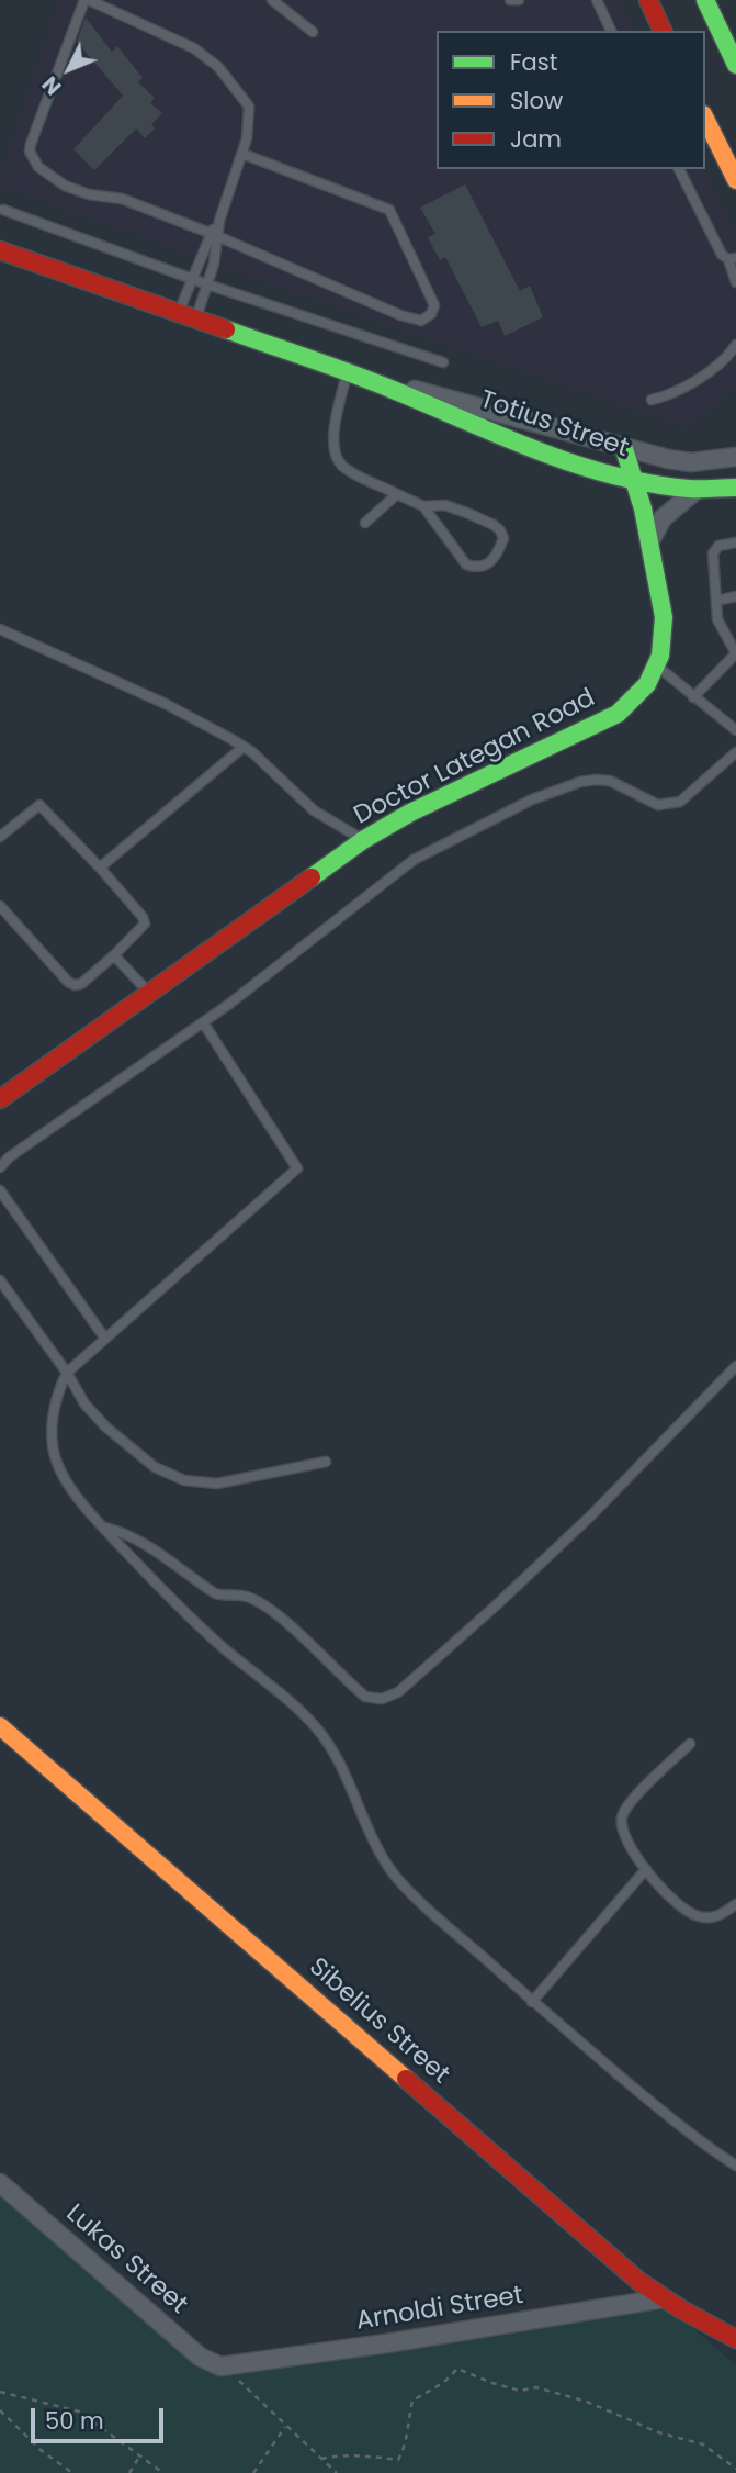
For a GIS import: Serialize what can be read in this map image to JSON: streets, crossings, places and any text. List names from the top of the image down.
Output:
{
  "streets": {
    "street": [
      "Totius Street",
      "Doctor Lategan Road",
      "Sibelius Street",
      "Lukas Street",
      "Arnoldi Street"
    ]
  },
  "crossings": [
    ["Totius Street", "Doctor Lategan Road"],
    ["Sibelius Street", "Arnoldi Street"],
    ["Lukas Street", "Arnoldi Street"]
  ],
  "legend": ["Fast", "Slow", "Jam"],
  "scale_bar": "50 m",
  "north": "bottom left"
}
